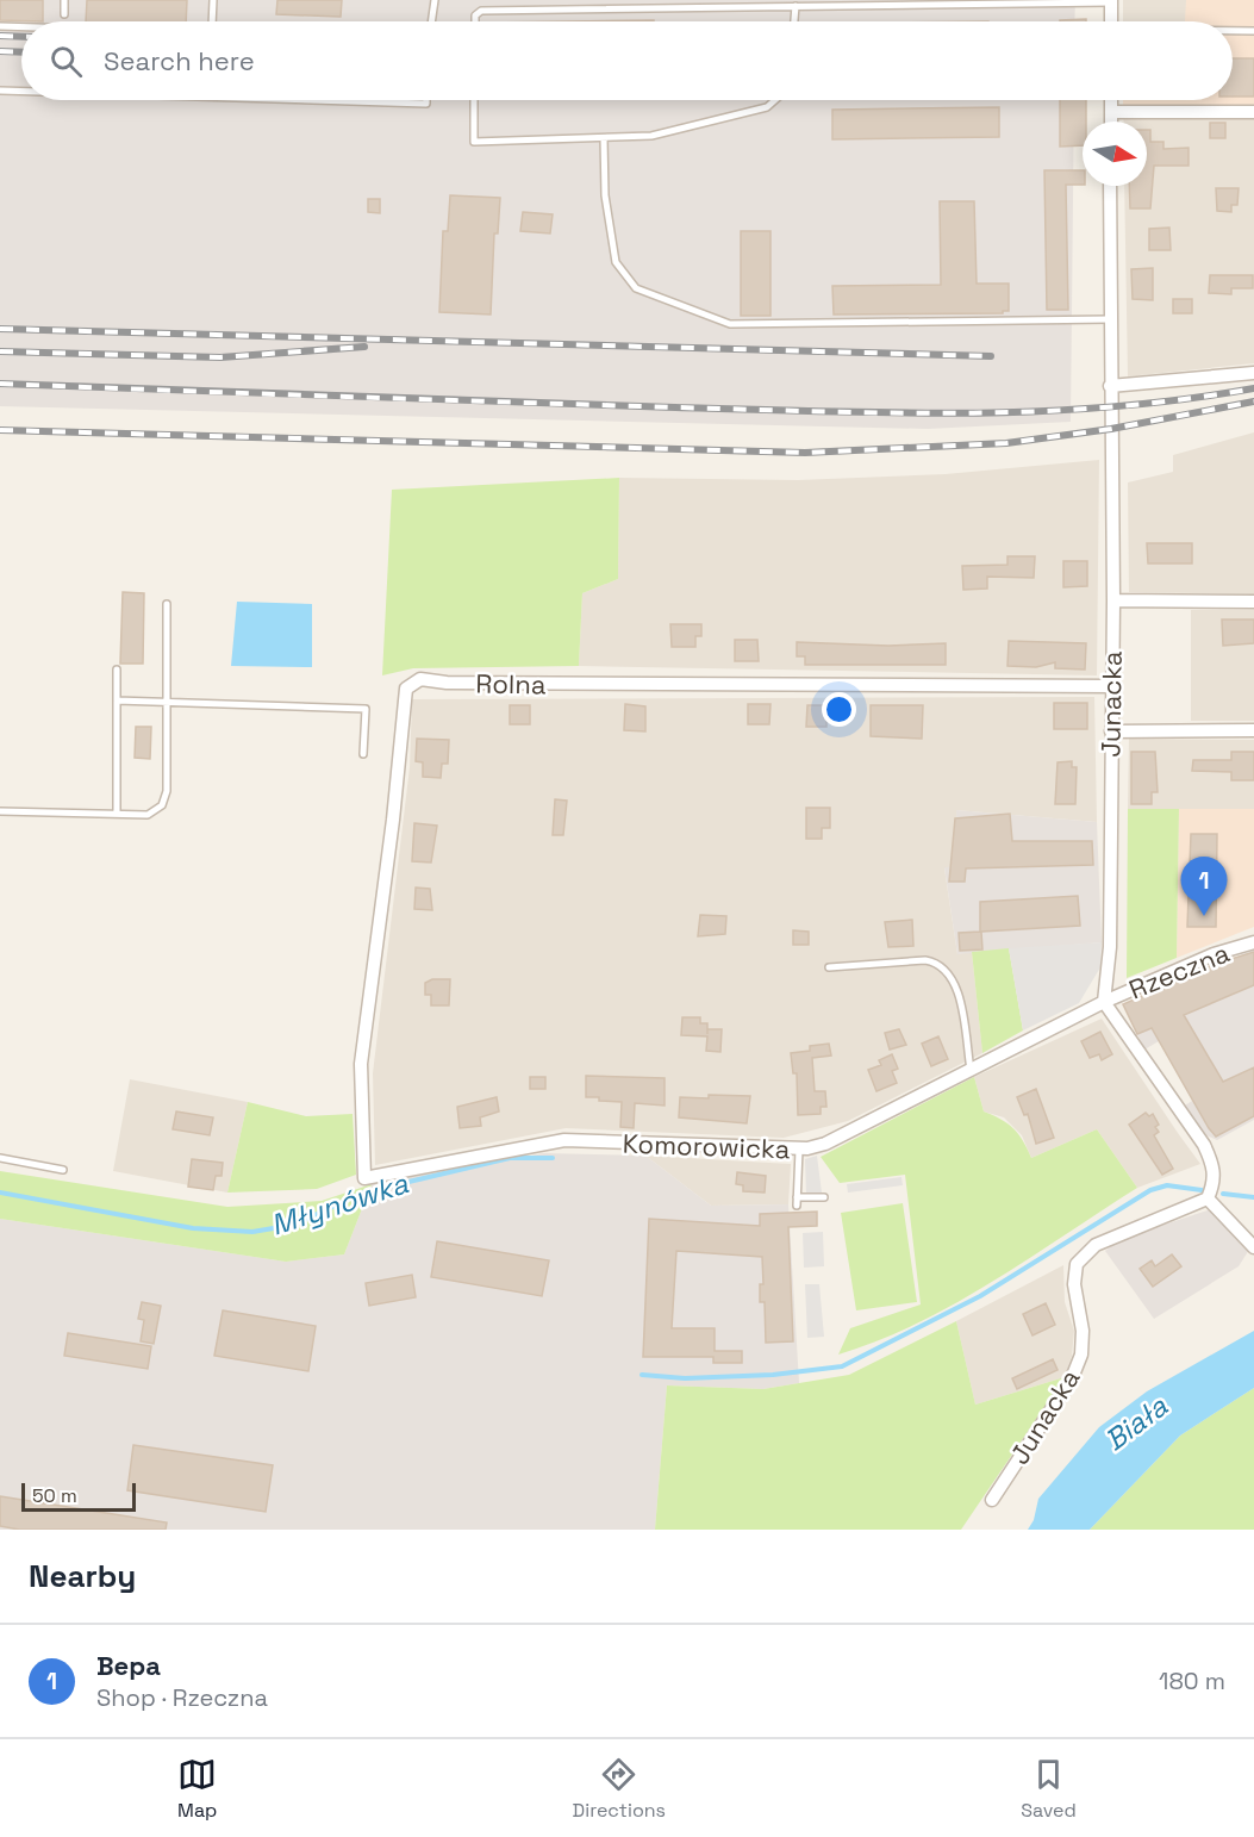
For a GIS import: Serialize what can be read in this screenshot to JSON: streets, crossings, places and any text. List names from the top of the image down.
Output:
{
  "streets": {
    "street": [
      "Rolna",
      "Junacka",
      "Rzeczna",
      "Komorowicka"
    ]
  },
  "crossings": [
    ["Rolna", "Junacka"],
    ["Rolna", "Komorowicka"],
    ["Junacka", "Rzeczna"],
    ["Junacka", "Komorowicka"],
    ["Rzeczna", "Komorowicka"]
  ],
  "water": ["Młynówka", "Biała"],
  "scale_bar": "50 m",
  "north": "right",
  "page": {
    "search": "Search here",
    "pins": "1",
    "scale": "50 m",
    "heading": "Nearby",
    "list": [
      {
        "mark": "1",
        "name": "Bepa",
        "note": "Shop · Rzeczna",
        "value": "180 m"
      }
    ],
    "nav": ["Map", "Directions", "Saved"]
  }
}
